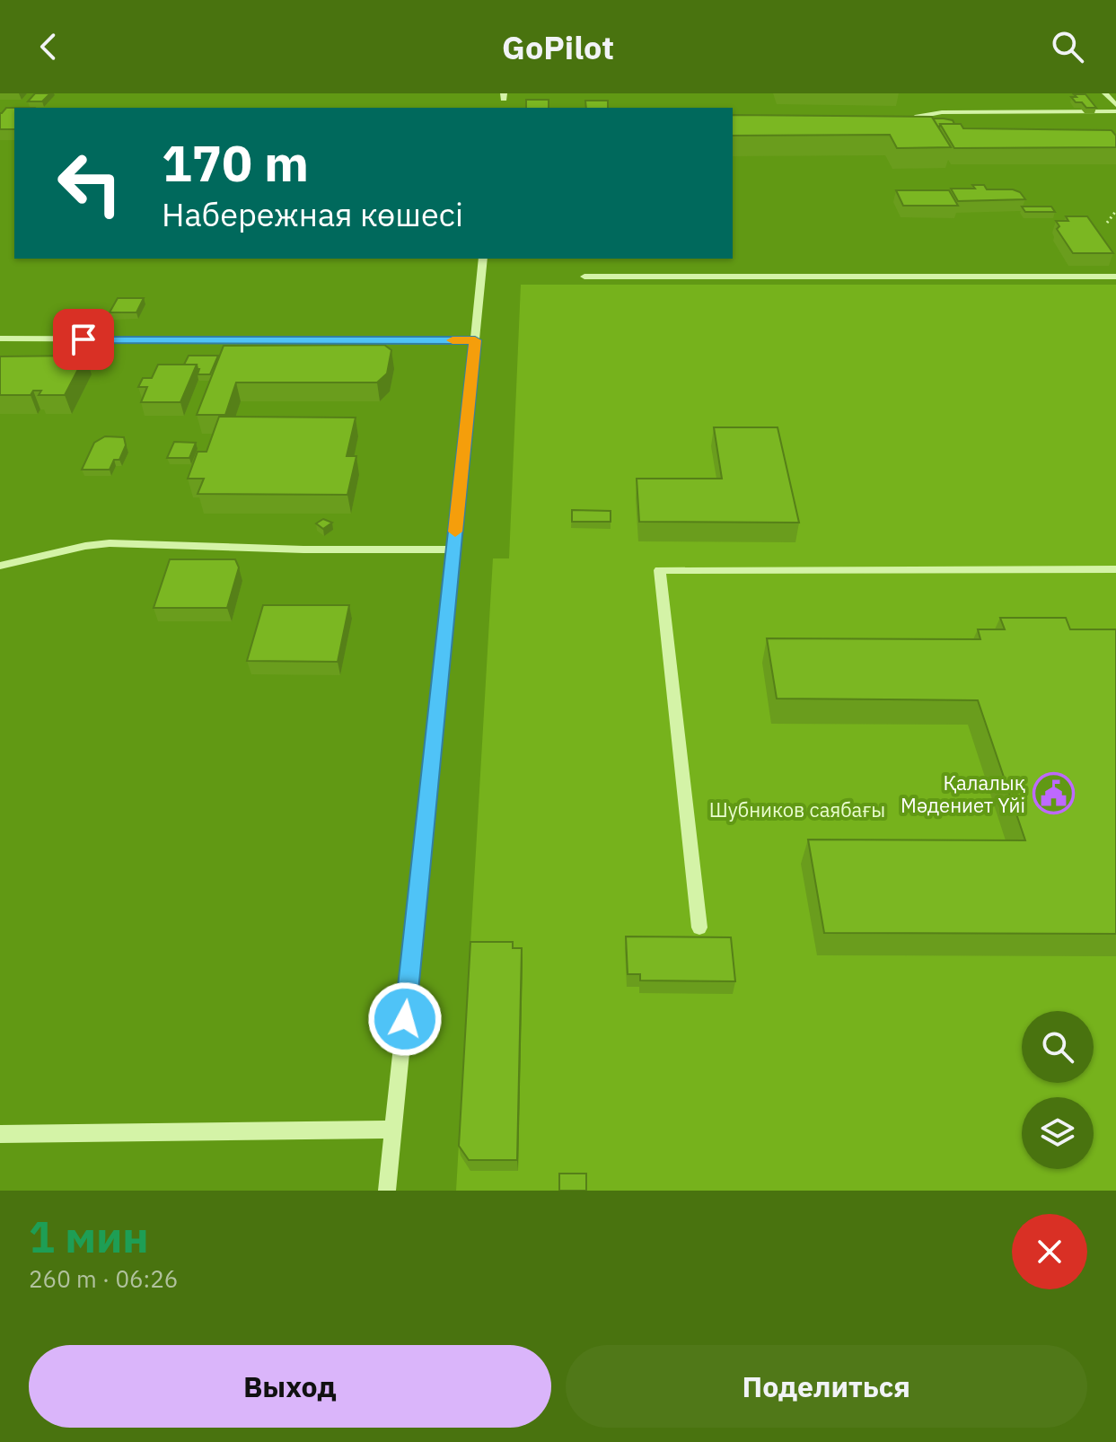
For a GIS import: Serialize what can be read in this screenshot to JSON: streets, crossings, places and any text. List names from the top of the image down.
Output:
{
  "parks": ["Шубников саябағы"],
  "places": {
    "public building": ["Қалалық Мәдениет Үйі"]
  },
  "page": {
    "header": "GoPilot",
    "turn": ["170 m", "Набережная көшесі"],
    "heading": ["1 мин", "260 m · 06:26"],
    "buttons": ["Выход", "Поделиться"]
  }
}
